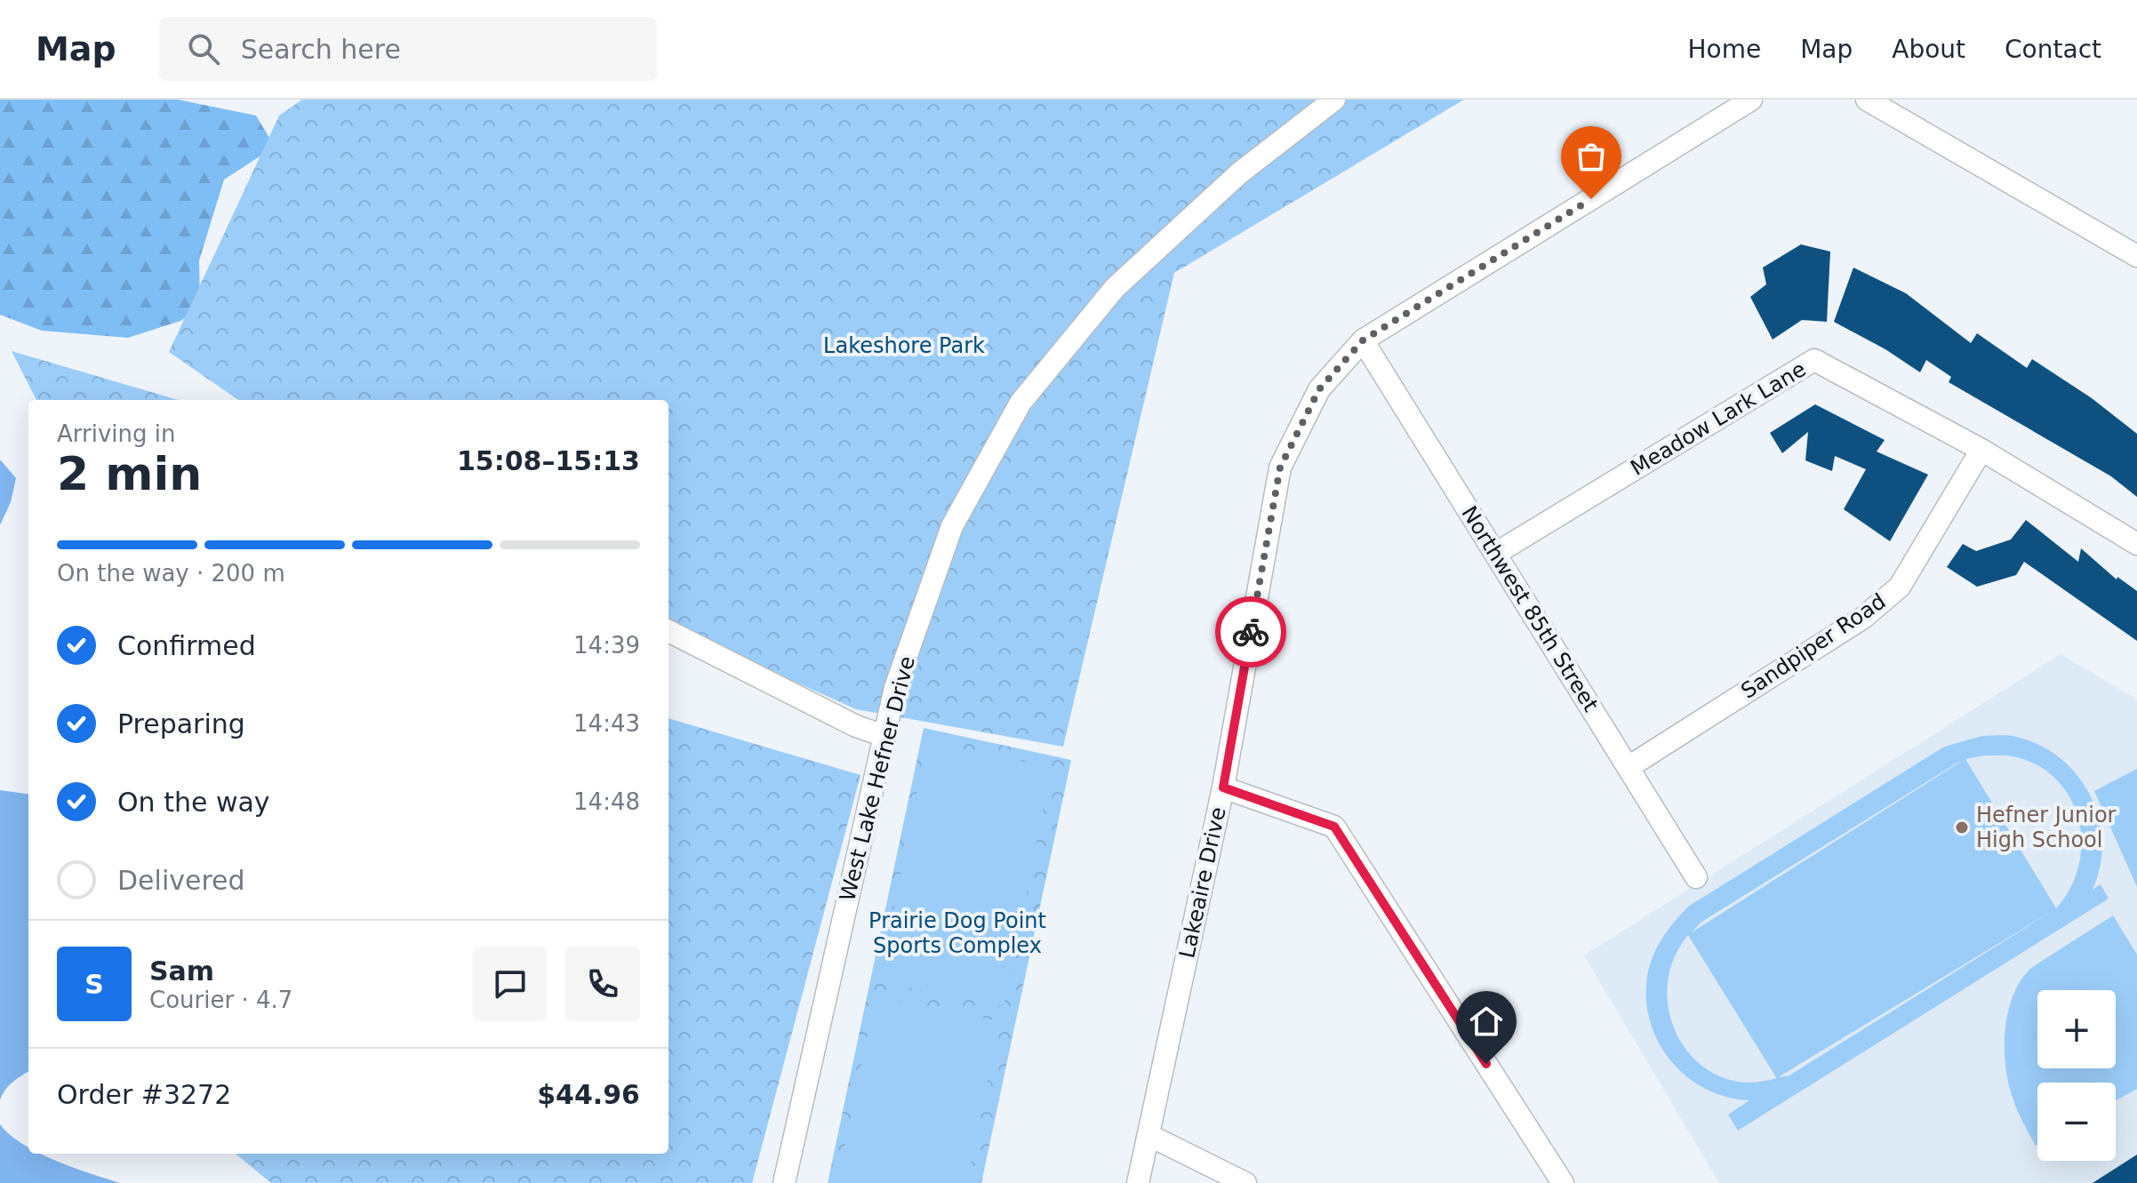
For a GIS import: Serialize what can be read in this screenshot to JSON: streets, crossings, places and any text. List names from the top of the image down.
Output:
{
  "streets": {
    "street": [
      "Meadow Lark Lane",
      "Northwest 85th Street",
      "Sandpiper Road",
      "West Lake Hefner Drive",
      "Lakeaire Drive"
    ]
  },
  "crossings": [
    ["Meadow Lark Lane", "Northwest 85th Street"],
    ["Meadow Lark Lane", "Sandpiper Road"],
    ["Northwest 85th Street", "Sandpiper Road"],
    ["Northwest 85th Street", "Lakeaire Drive"]
  ],
  "parks": ["Lakeshore Park", "Prairie Dog Point Sports Complex"],
  "places": ["Hefner Junior High School"],
  "page": {
    "header": "Map",
    "search": "Search here",
    "nav": [
      "Home",
      "Map",
      "About",
      "Contact"
    ],
    "heading": ["2 min", "Arriving in", "15:08–15:13"],
    "panel": [
      "Sam",
      "Courier · 4.7",
      "Order #3272",
      "$44.96"
    ],
    "bar": "On the way · 200 m",
    "list": [
      ["Confirmed", "14:39"],
      ["Preparing", "14:43"],
      ["On the way", "14:48"],
      "Delivered"
    ],
    "round": "S",
    "map_buttons": ["+", "−"]
  }
}
